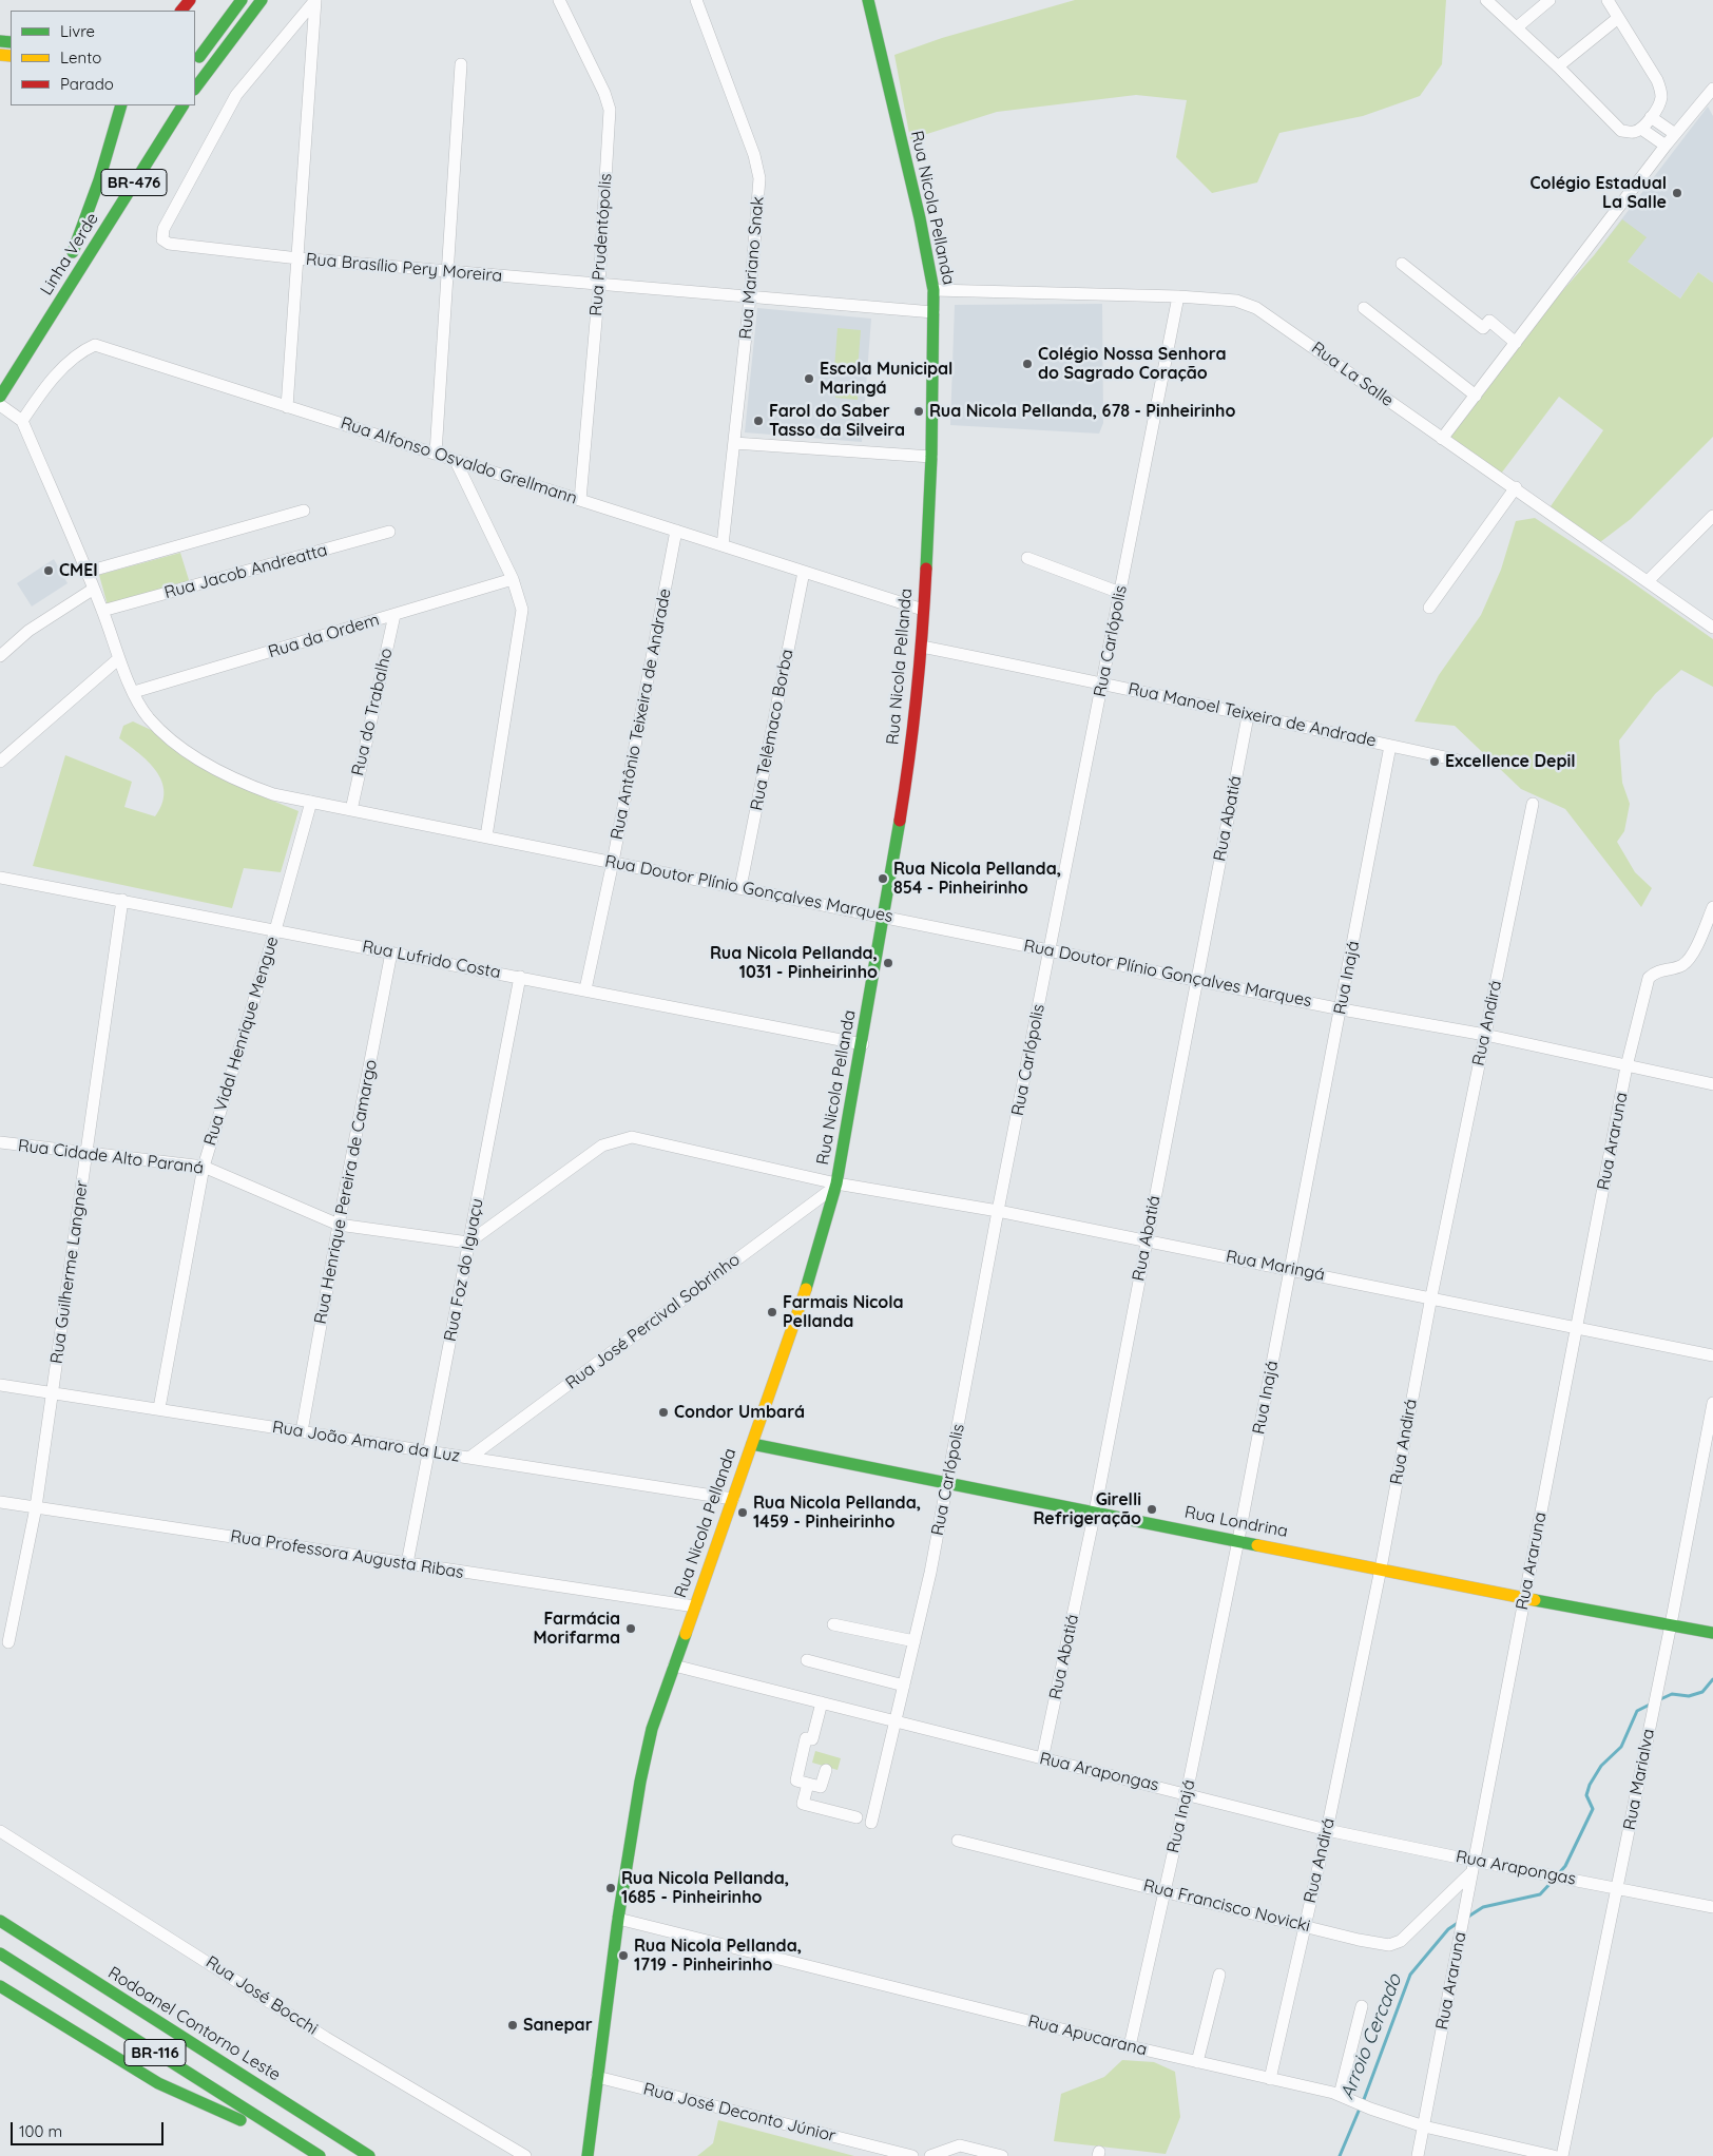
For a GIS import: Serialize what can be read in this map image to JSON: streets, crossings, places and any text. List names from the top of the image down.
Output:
{
  "streets": {
    "main road": [
      "BR-476",
      "Rua Nicola Pellanda",
      "Linha Verde",
      "Rua Londrina",
      "Rodoanel Contorno Leste",
      "BR-116"
    ],
    "street": [
      "Rua Prudentópolis",
      "Rua Brasílio Pery Moreira",
      "Rua Mariano Snak",
      "Rua La Salle",
      "Rua Alfonso Osvaldo Grellmann",
      "Rua Jacob Andreatta",
      "Rua da Ordem",
      "Rua Carlópolis",
      "Rua do Trabalho",
      "Rua Antônio Teixeira de Andrade",
      "Rua Manoel Teixeira de Andrade",
      "Rua Telêmaco Borba",
      "Rua Abatiá",
      "Rua Doutor Plínio Gonçalves Marques",
      "Rua Lufrido Costa",
      "Rua Inajá",
      "Rua Andirá",
      "Rua Vidal Henrique Mengue",
      "Rua Araruna",
      "Rua Cidade Alto Paraná",
      "Rua Henrique Pereira de Camargo",
      "Rua Maringá",
      "Rua Foz do Iguaçu",
      "Rua Guilherme Langner",
      "Rua José Percival Sobrinho",
      "Rua João Amaro da Luz",
      "Rua Professora Augusta Ribas",
      "Rua Arapongas",
      "Rua Marialva",
      "Rua Francisco Novicki",
      "Rua José Bocchi",
      "Rua Apucarana",
      "Rua José Deconto Júnior"
    ]
  },
  "crossings": [
    ["Rua Nicola Pellanda", "Rua Brasílio Pery Moreira"],
    ["Rua Nicola Pellanda", "Rua La Salle"],
    ["Rua Nicola Pellanda", "Rua Alfonso Osvaldo Grellmann"],
    ["Rua Nicola Pellanda", "Rua Manoel Teixeira de Andrade"],
    ["Rua Nicola Pellanda", "Rua Doutor Plínio Gonçalves Marques"],
    ["Rua Nicola Pellanda", "Rua Lufrido Costa"],
    ["Rua Nicola Pellanda", "Rua Maringá"],
    ["Rua Nicola Pellanda", "Rua José Percival Sobrinho"],
    ["Rua Nicola Pellanda", "Rua João Amaro da Luz"],
    ["Rua Nicola Pellanda", "Rua Londrina"],
    ["Rua Nicola Pellanda", "Rua Professora Augusta Ribas"],
    ["Rua Nicola Pellanda", "Rua Arapongas"],
    ["Rua Nicola Pellanda", "Rua Apucarana"],
    ["Rua Nicola Pellanda", "Rua José Deconto Júnior"],
    ["Rua Prudentópolis", "Rua Brasílio Pery Moreira"],
    ["Rua Prudentópolis", "Rua Alfonso Osvaldo Grellmann"],
    ["Rua Brasílio Pery Moreira", "Rua Mariano Snak"],
    ["Rua Mariano Snak", "Rua Alfonso Osvaldo Grellmann"],
    ["Rua La Salle", "Rua Carlópolis"],
    ["Rua Alfonso Osvaldo Grellmann", "Rua Antônio Teixeira de Andrade"],
    ["Rua Alfonso Osvaldo Grellmann", "Rua Telêmaco Borba"],
    ["Rua Alfonso Osvaldo Grellmann", "Rua Doutor Plínio Gonçalves Marques"],
    ["Rua Jacob Andreatta", "Rua Doutor Plínio Gonçalves Marques"],
    ["Rua da Ordem", "Rua do Trabalho"],
    ["Rua da Ordem", "Rua Doutor Plínio Gonçalves Marques"],
    ["Rua Carlópolis", "Rua Manoel Teixeira de Andrade"],
    ["Rua Carlópolis", "Rua Doutor Plínio Gonçalves Marques"],
    ["Rua Carlópolis", "Rua Maringá"],
    ["Rua Carlópolis", "Rua Londrina"],
    ["Rua Carlópolis", "Rua Arapongas"],
    ["Rua do Trabalho", "Rua Doutor Plínio Gonçalves Marques"],
    ["Rua Antônio Teixeira de Andrade", "Rua Doutor Plínio Gonçalves Marques"],
    ["Rua Antônio Teixeira de Andrade", "Rua Lufrido Costa"],
    ["Rua Manoel Teixeira de Andrade", "Rua Abatiá"],
    ["Rua Manoel Teixeira de Andrade", "Rua Inajá"],
    ["Rua Telêmaco Borba", "Rua Doutor Plínio Gonçalves Marques"],
    ["Rua Abatiá", "Rua Doutor Plínio Gonçalves Marques"],
    ["Rua Abatiá", "Rua Maringá"],
    ["Rua Abatiá", "Rua Londrina"],
    ["Rua Abatiá", "Rua Arapongas"],
    ["Rua Doutor Plínio Gonçalves Marques", "Rua Inajá"],
    ["Rua Doutor Plínio Gonçalves Marques", "Rua Andirá"],
    ["Rua Doutor Plínio Gonçalves Marques", "Rua Vidal Henrique Mengue"],
    ["Rua Doutor Plínio Gonçalves Marques", "Rua Araruna"],
    ["Rua Lufrido Costa", "Rua Vidal Henrique Mengue"],
    ["Rua Lufrido Costa", "Rua Henrique Pereira de Camargo"],
    ["Rua Lufrido Costa", "Rua Foz do Iguaçu"],
    ["Rua Lufrido Costa", "Rua Guilherme Langner"],
    ["Rua Inajá", "Rua Maringá"],
    ["Rua Inajá", "Rua Londrina"],
    ["Rua Inajá", "Rua Arapongas"],
    ["Rua Inajá", "Rua Francisco Novicki"],
    ["Rua Inajá", "Rua Apucarana"],
    ["Rua Andirá", "Rua Maringá"],
    ["Rua Andirá", "Rua Londrina"],
    ["Rua Andirá", "Rua Arapongas"],
    ["Rua Andirá", "Rua Francisco Novicki"],
    ["Rua Andirá", "Rua Apucarana"],
    ["Rua Vidal Henrique Mengue", "Rua Cidade Alto Paraná"],
    ["Rua Vidal Henrique Mengue", "Rua João Amaro da Luz"],
    ["Rua Araruna", "Rua Maringá"],
    ["Rua Araruna", "Rua Londrina"],
    ["Rua Araruna", "Rua Arapongas"],
    ["Rua Araruna", "Rua Francisco Novicki"],
    ["Rua Araruna", "Rua Apucarana"],
    ["Rua Cidade Alto Paraná", "Rua Henrique Pereira de Camargo"],
    ["Rua Cidade Alto Paraná", "Rua Foz do Iguaçu"],
    ["Rua Cidade Alto Paraná", "Rua Guilherme Langner"],
    ["Rua Henrique Pereira de Camargo", "Rua João Amaro da Luz"],
    ["Rua Maringá", "Rua José Percival Sobrinho"],
    ["Rua Foz do Iguaçu", "Rua João Amaro da Luz"],
    ["Rua Foz do Iguaçu", "Rua Professora Augusta Ribas"],
    ["Rua Guilherme Langner", "Rua João Amaro da Luz"],
    ["Rua Guilherme Langner", "Rua Professora Augusta Ribas"],
    ["Rua José Percival Sobrinho", "Rua João Amaro da Luz"],
    ["Rua Londrina", "Rua Marialva"],
    ["Rua Arapongas", "Rua Marialva"],
    ["Rua Arapongas", "Rua Francisco Novicki"]
  ],
  "water": ["Arroio Cercado"],
  "places": [
    "Colégio Estadual La Salle",
    "Colégio Nossa Senhora do Sagrado Coração",
    "Escola Municipal Maringá",
    "Rua Nicola Pellanda, 678 - Pinheirinho",
    "Farol do Saber Tasso da Silveira",
    "CMEI",
    "Excellence Depil",
    "Rua Nicola Pellanda, 854 - Pinheirinho",
    "Rua Nicola Pellanda, 1031 - Pinheirinho",
    "Farmais Nicola Pellanda",
    "Condor Umbará",
    "Girelli Refrigeração",
    "Rua Nicola Pellanda, 1459 - Pinheirinho",
    "Farmácia Morifarma",
    "Rua Nicola Pellanda, 1685 - Pinheirinho",
    "Rua Nicola Pellanda, 1719 - Pinheirinho",
    "Sanepar"
  ],
  "legend": ["Livre", "Lento", "Parado"],
  "scale_bar": "100 m"
}
